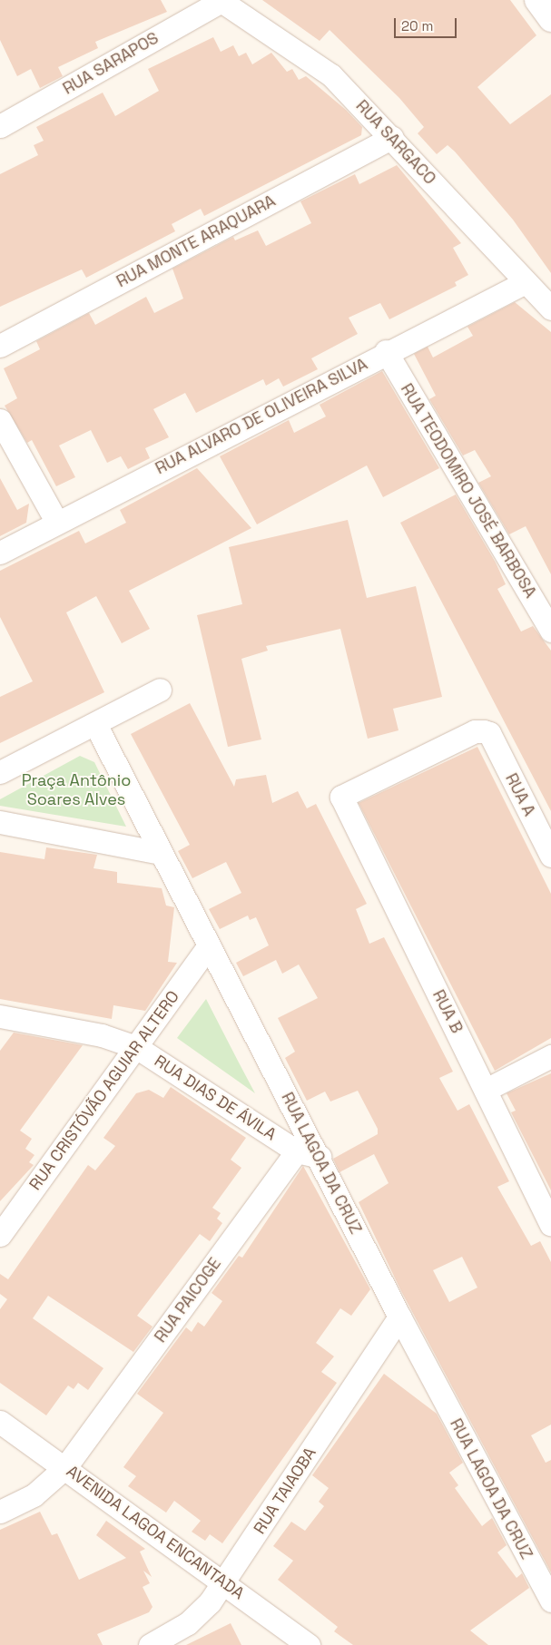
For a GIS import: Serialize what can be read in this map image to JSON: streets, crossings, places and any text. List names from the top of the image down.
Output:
{
  "streets": {
    "street": [
      "RUA SARAPOS",
      "RUA SARGACO",
      "RUA MONTE ARAQUARA",
      "RUA ALVARO DE OLIVEIRA SILVA",
      "RUA TEODOMIRO JOSÉ BARBOSA",
      "RUA A",
      "RUA B",
      "RUA CRISTÓVÃO AGUIAR ALTERO",
      "RUA DIAS DE ÁVILA",
      "RUA LAGOA DA CRUZ",
      "RUA PAICOGE",
      "RUA TAIAOBA",
      "AVENIDA LAGOA ENCANTADA"
    ]
  },
  "crossings": [
    ["RUA SARAPOS", "RUA SARGACO"],
    ["RUA SARGACO", "RUA MONTE ARAQUARA"],
    ["RUA SARGACO", "RUA ALVARO DE OLIVEIRA SILVA"],
    ["RUA ALVARO DE OLIVEIRA SILVA", "RUA TEODOMIRO JOSÉ BARBOSA"],
    ["RUA A", "RUA B"],
    ["RUA CRISTÓVÃO AGUIAR ALTERO", "RUA DIAS DE ÁVILA"],
    ["RUA CRISTÓVÃO AGUIAR ALTERO", "RUA LAGOA DA CRUZ"],
    ["RUA DIAS DE ÁVILA", "RUA PAICOGE"],
    ["RUA LAGOA DA CRUZ", "RUA TAIAOBA"],
    ["RUA PAICOGE", "AVENIDA LAGOA ENCANTADA"],
    ["RUA TAIAOBA", "AVENIDA LAGOA ENCANTADA"]
  ],
  "parks": ["Praça Antônio Soares Alves"],
  "scale_bar": "20 m"
}
